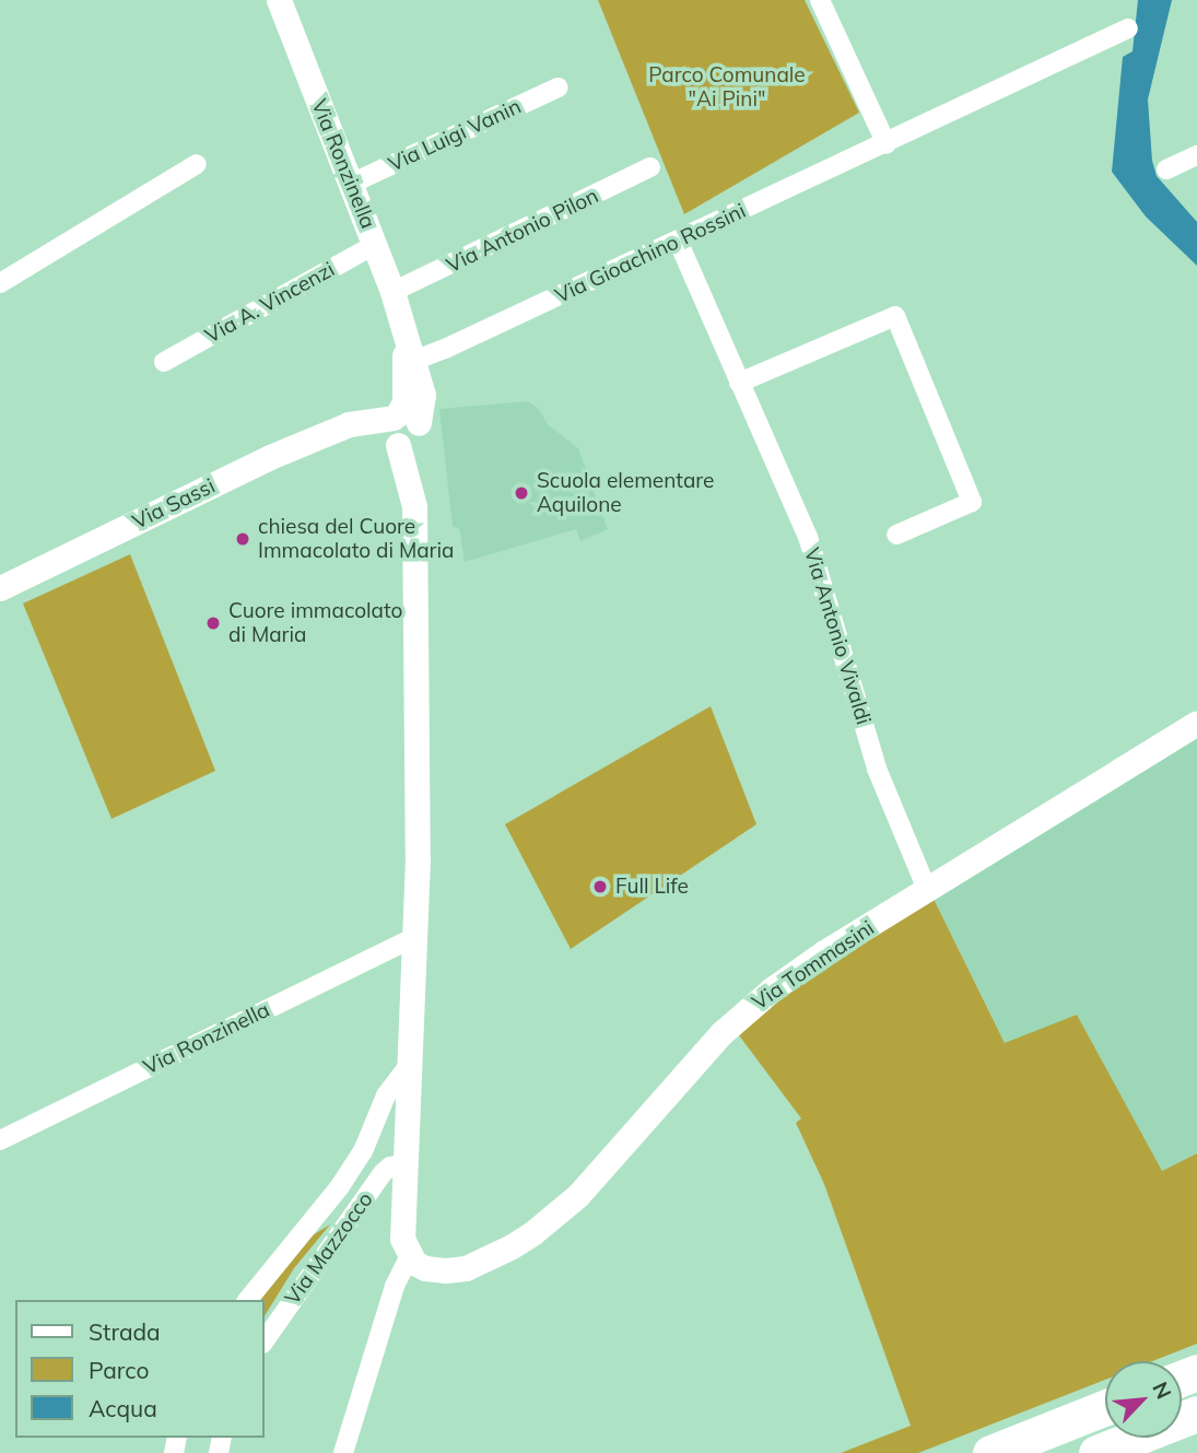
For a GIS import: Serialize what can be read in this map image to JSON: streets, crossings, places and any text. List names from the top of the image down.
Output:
{
  "streets": {
    "street": [
      "Via Luigi Vanin",
      "Via Ronzinella",
      "Via Antonio Pilon",
      "Via Gioachino Rossini",
      "Via A. Vincenzi",
      "Via Sassi",
      "Via Antonio Vivaldi",
      "Via Tommasini",
      "Via Mazzocco"
    ]
  },
  "crossings": [
    ["Via Luigi Vanin", "Via Ronzinella"],
    ["Via Ronzinella", "Via Antonio Pilon"],
    ["Via Ronzinella", "Via Gioachino Rossini"],
    ["Via Ronzinella", "Via A. Vincenzi"],
    ["Via Ronzinella", "Via Sassi"],
    ["Via Ronzinella", "Via Tommasini"],
    ["Via Ronzinella", "Via Mazzocco"],
    ["Via Gioachino Rossini", "Via Antonio Vivaldi"],
    ["Via Antonio Vivaldi", "Via Tommasini"]
  ],
  "parks": ["Parco Comunale \"Ai Pini\""],
  "places": [
    "Scuola elementare Aquilone",
    "chiesa del Cuore Immacolato di Maria",
    "Cuore immacolato di Maria",
    "Full Life"
  ],
  "legend": ["Strada", "Parco", "Acqua"],
  "north": "top right"
}
